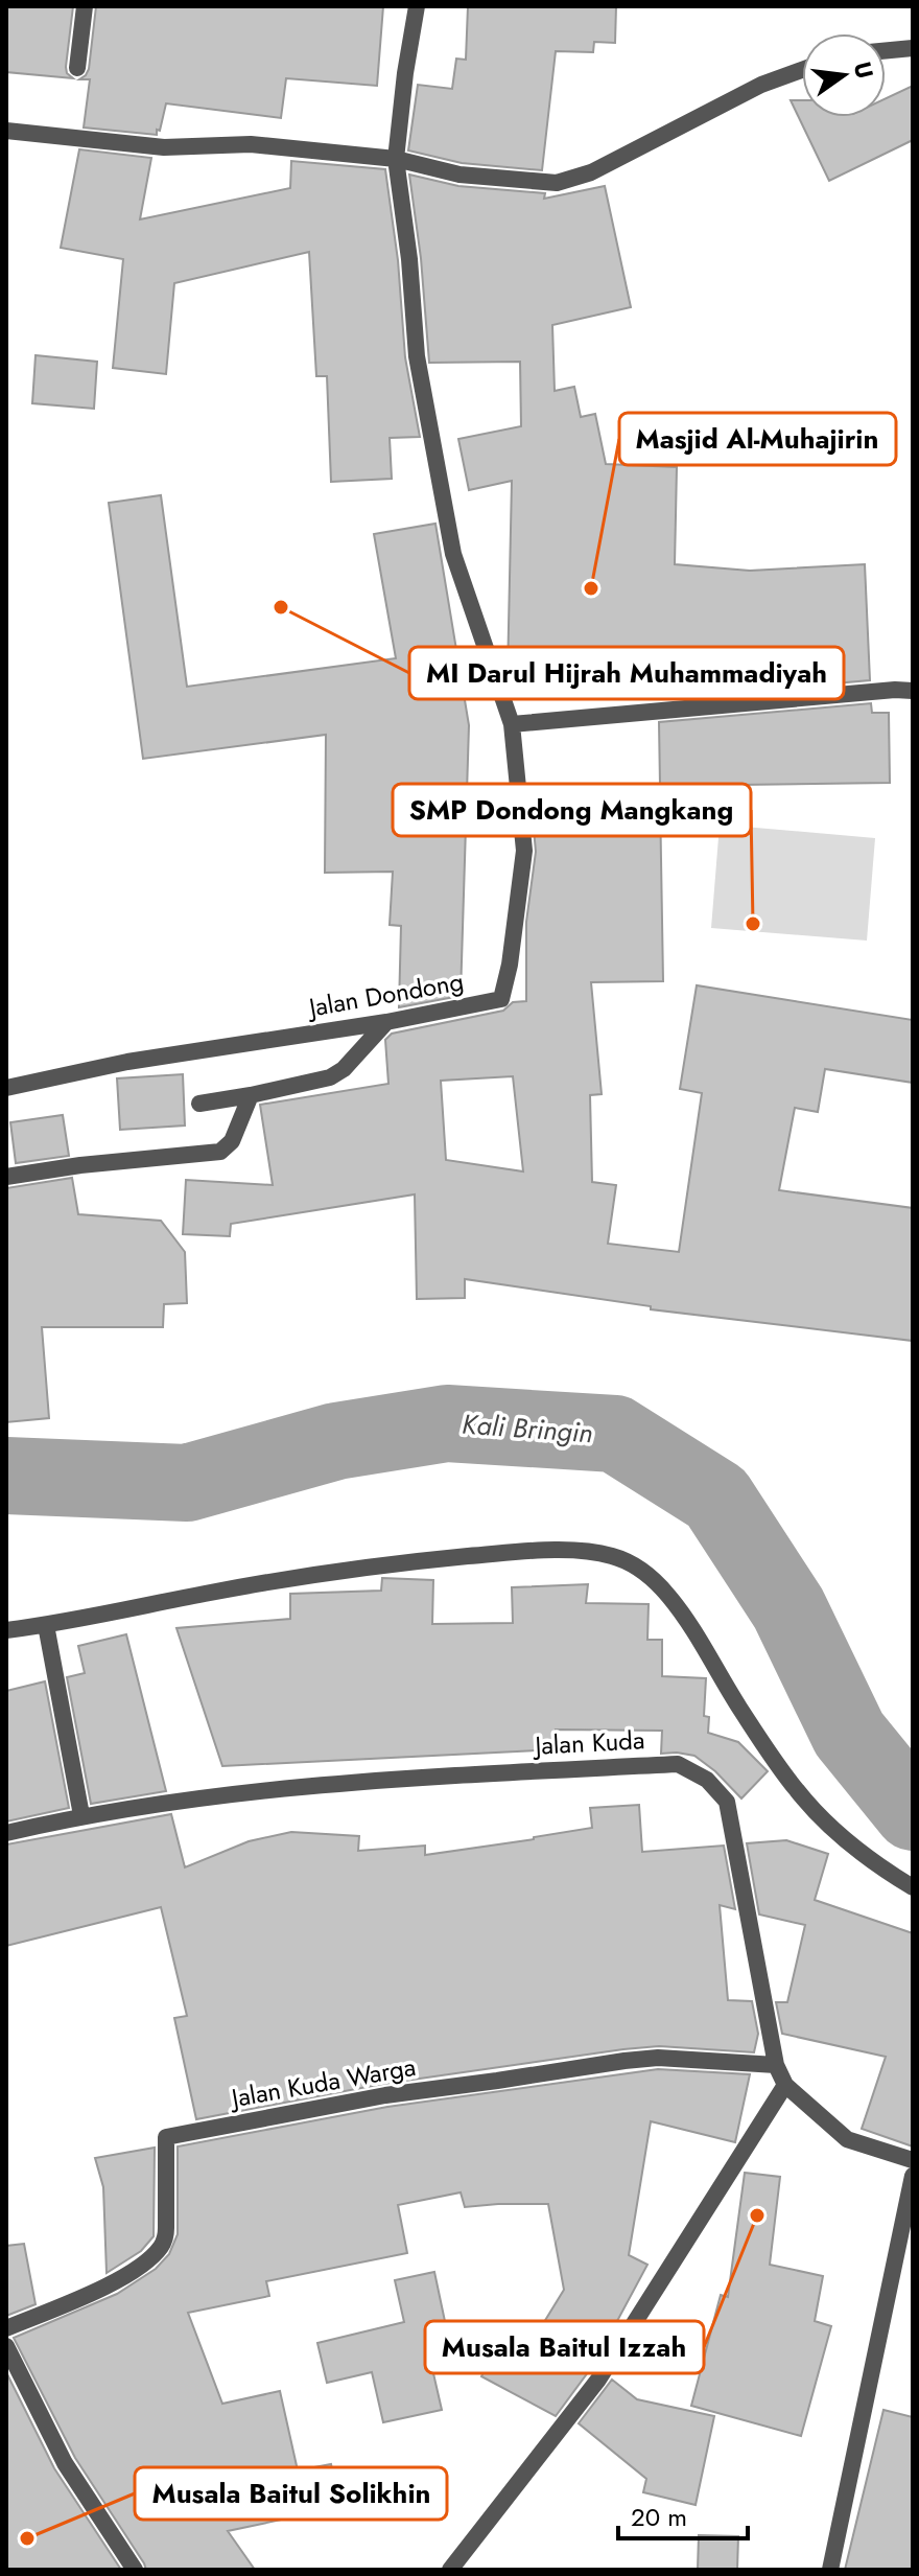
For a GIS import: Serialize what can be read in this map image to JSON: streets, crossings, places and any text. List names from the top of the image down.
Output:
{
  "streets": {
    "street": ["Jalan Dondong", "Jalan Kuda", "Jalan Kuda Warga"]
  },
  "crossings": [
    ["Jalan Kuda", "Jalan Kuda Warga"]
  ],
  "water": ["Kali Bringin"],
  "places": [
    "Masjid Al-Muhajirin",
    "MI Darul Hijrah Muhammadiyah",
    "SMP Dondong Mangkang",
    "Musala Baitul Izzah",
    "Musala Baitul Solikhin"
  ],
  "scale_bar": "20 m",
  "north": "right"
}
